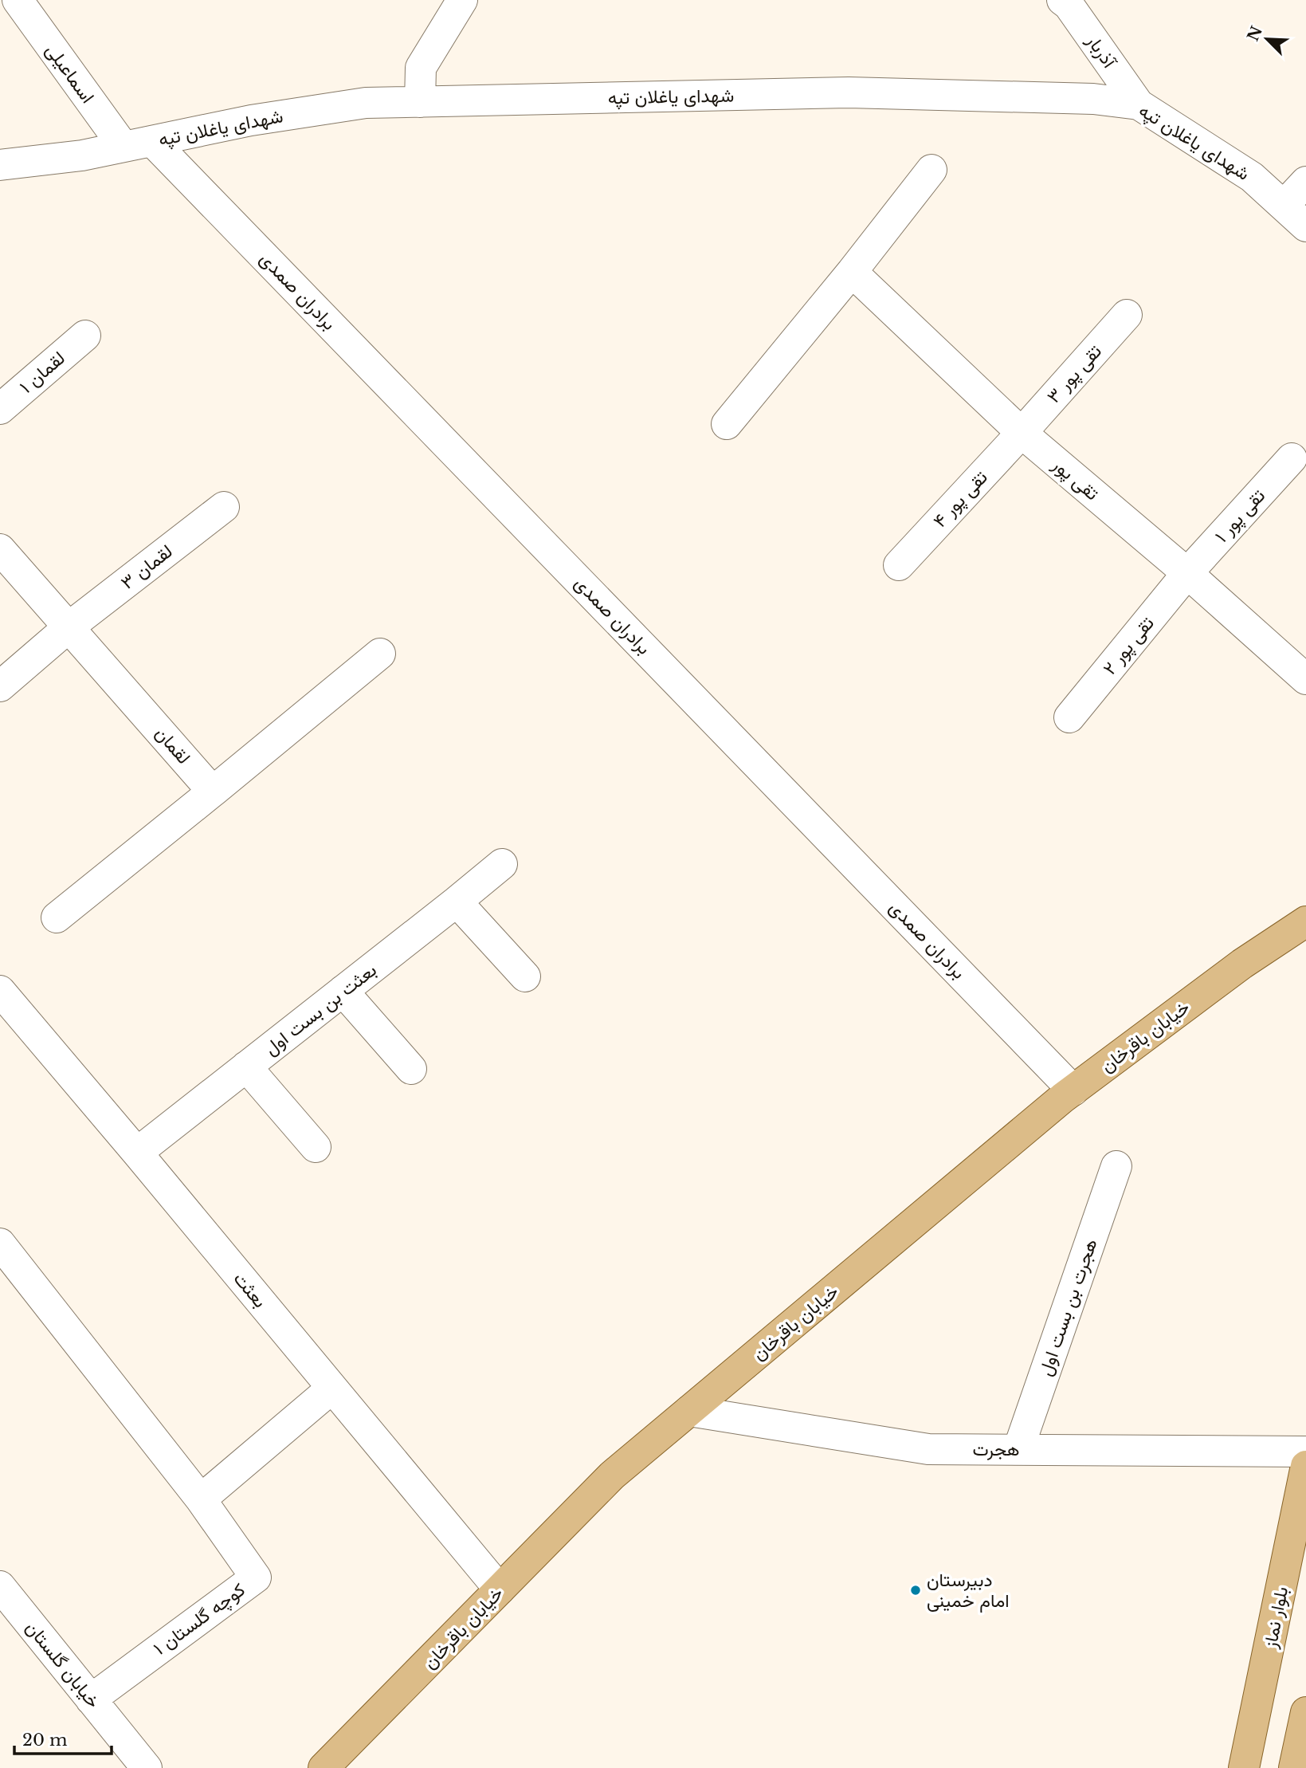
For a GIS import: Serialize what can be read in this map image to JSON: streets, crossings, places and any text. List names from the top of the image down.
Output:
{
  "streets": {
    "main road": ["خیابان باقرخان", "بلوار نماز"],
    "street": [
      "آذربار",
      "اسماعیلی",
      "شهدای یاغلان تپه",
      "برادران صمدی",
      "لقمان ۱",
      "تقی پور ۳",
      "تقی پور",
      "تقی پور ۴",
      "تقی پور ۱",
      "لقمان ۳",
      "تقی پور ۲",
      "لقمان",
      "بعثت بن بست اول",
      "بعثت",
      "هجرت بن بست اول",
      "هجرت",
      "کوچه گلستان ۱",
      "خیابان گلستان"
    ]
  },
  "crossings": [
    ["آذربار", "شهدای یاغلان تپه"],
    ["اسماعیلی", "شهدای یاغلان تپه"],
    ["شهدای یاغلان تپه", "برادران صمدی"],
    ["برادران صمدی", "خیابان باقرخان"],
    ["تقی پور ۳", "تقی پور"],
    ["تقی پور ۳", "تقی پور ۴"],
    ["تقی پور", "تقی پور ۴"],
    ["تقی پور", "تقی پور ۱"],
    ["تقی پور", "تقی پور ۲"],
    ["تقی پور ۱", "تقی پور ۲"],
    ["لقمان ۳", "لقمان"],
    ["بعثت بن بست اول", "بعثت"],
    ["خیابان باقرخان", "بعثت"],
    ["خیابان باقرخان", "هجرت"],
    ["هجرت بن بست اول", "هجرت"],
    ["کوچه گلستان ۱", "خیابان گلستان"]
  ],
  "places": ["دبیرستان امام خمینی"],
  "scale_bar": "20 m",
  "north": "top left"
}
